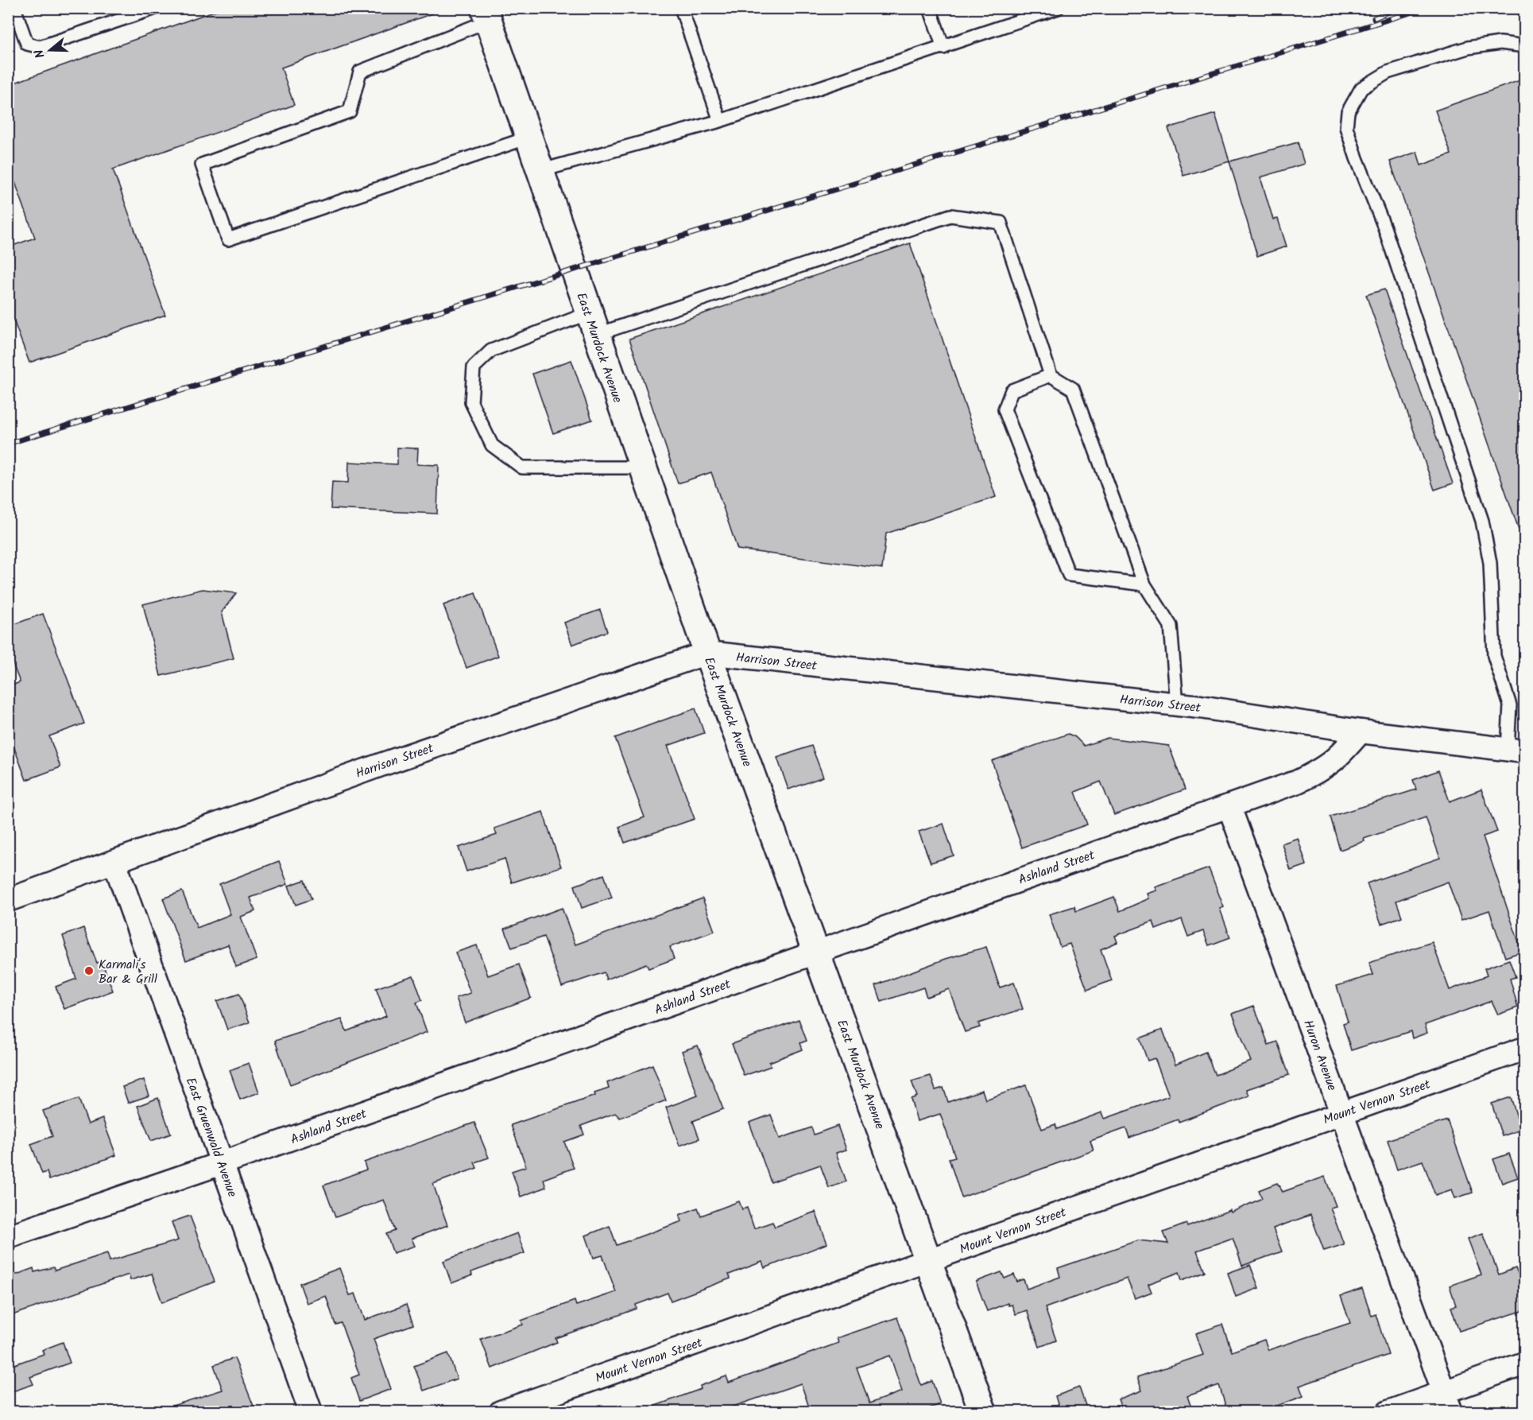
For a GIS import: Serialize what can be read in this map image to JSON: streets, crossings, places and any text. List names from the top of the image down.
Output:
{
  "streets": {
    "main road": ["East Murdock Avenue"],
    "street": [
      "Harrison Street",
      "Ashland Street",
      "Huron Avenue",
      "Mount Vernon Street",
      "East Gruenwald Avenue"
    ]
  },
  "crossings": [
    ["East Murdock Avenue", "Harrison Street"],
    ["East Murdock Avenue", "Ashland Street"],
    ["East Murdock Avenue", "Mount Vernon Street"],
    ["Harrison Street", "Ashland Street"],
    ["Harrison Street", "East Gruenwald Avenue"],
    ["Ashland Street", "Huron Avenue"],
    ["Ashland Street", "East Gruenwald Avenue"],
    ["Huron Avenue", "Mount Vernon Street"]
  ],
  "places": ["Karmali's Bar & Grill"],
  "north": "left"
}
